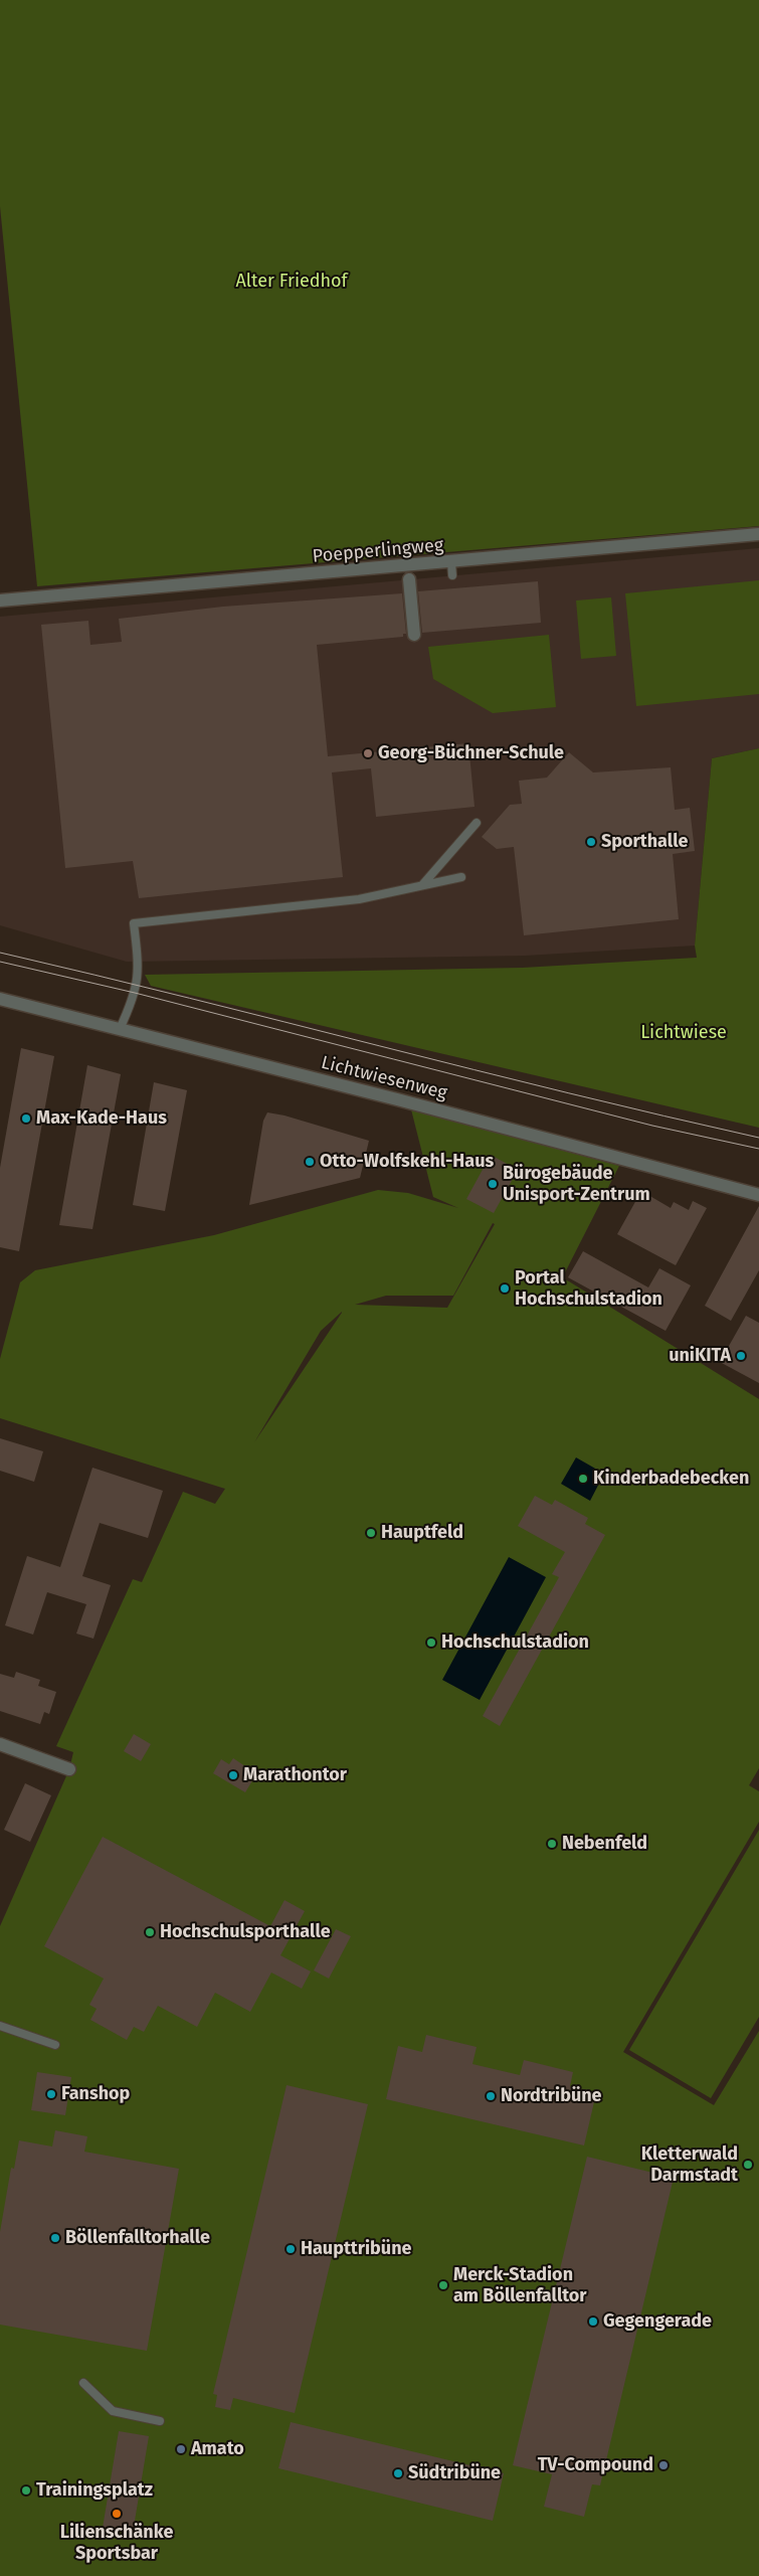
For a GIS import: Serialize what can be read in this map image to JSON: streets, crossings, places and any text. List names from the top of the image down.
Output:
{
  "streets": {
    "street": ["Poepperlingweg", "Lichtwiesenweg"]
  },
  "parks": ["Alter Friedhof", "Lichtwiese"],
  "places": [
    "Georg-Büchner-Schule",
    "Sporthalle",
    "Max-Kade-Haus",
    "Otto-Wolfskehl-Haus",
    "Bürogebäude Unisport-Zentrum",
    "Portal Hochschulstadion",
    "uniKITA",
    "Kinderbadebecken",
    "Hauptfeld",
    "Hochschulstadion",
    "Marathontor",
    "Nebenfeld",
    "Hochschulsporthalle",
    "Fanshop",
    "Nordtribüne",
    "Kletterwald Darmstadt",
    "Böllenfalltorhalle",
    "Haupttribüne",
    "Merck-Stadion am Böllenfalltor",
    "Gegengerade",
    "Amato",
    "TV-Compound",
    "Südtribüne",
    "Trainingsplatz",
    "Lilienschänke Sportsbar"
  ]
}
